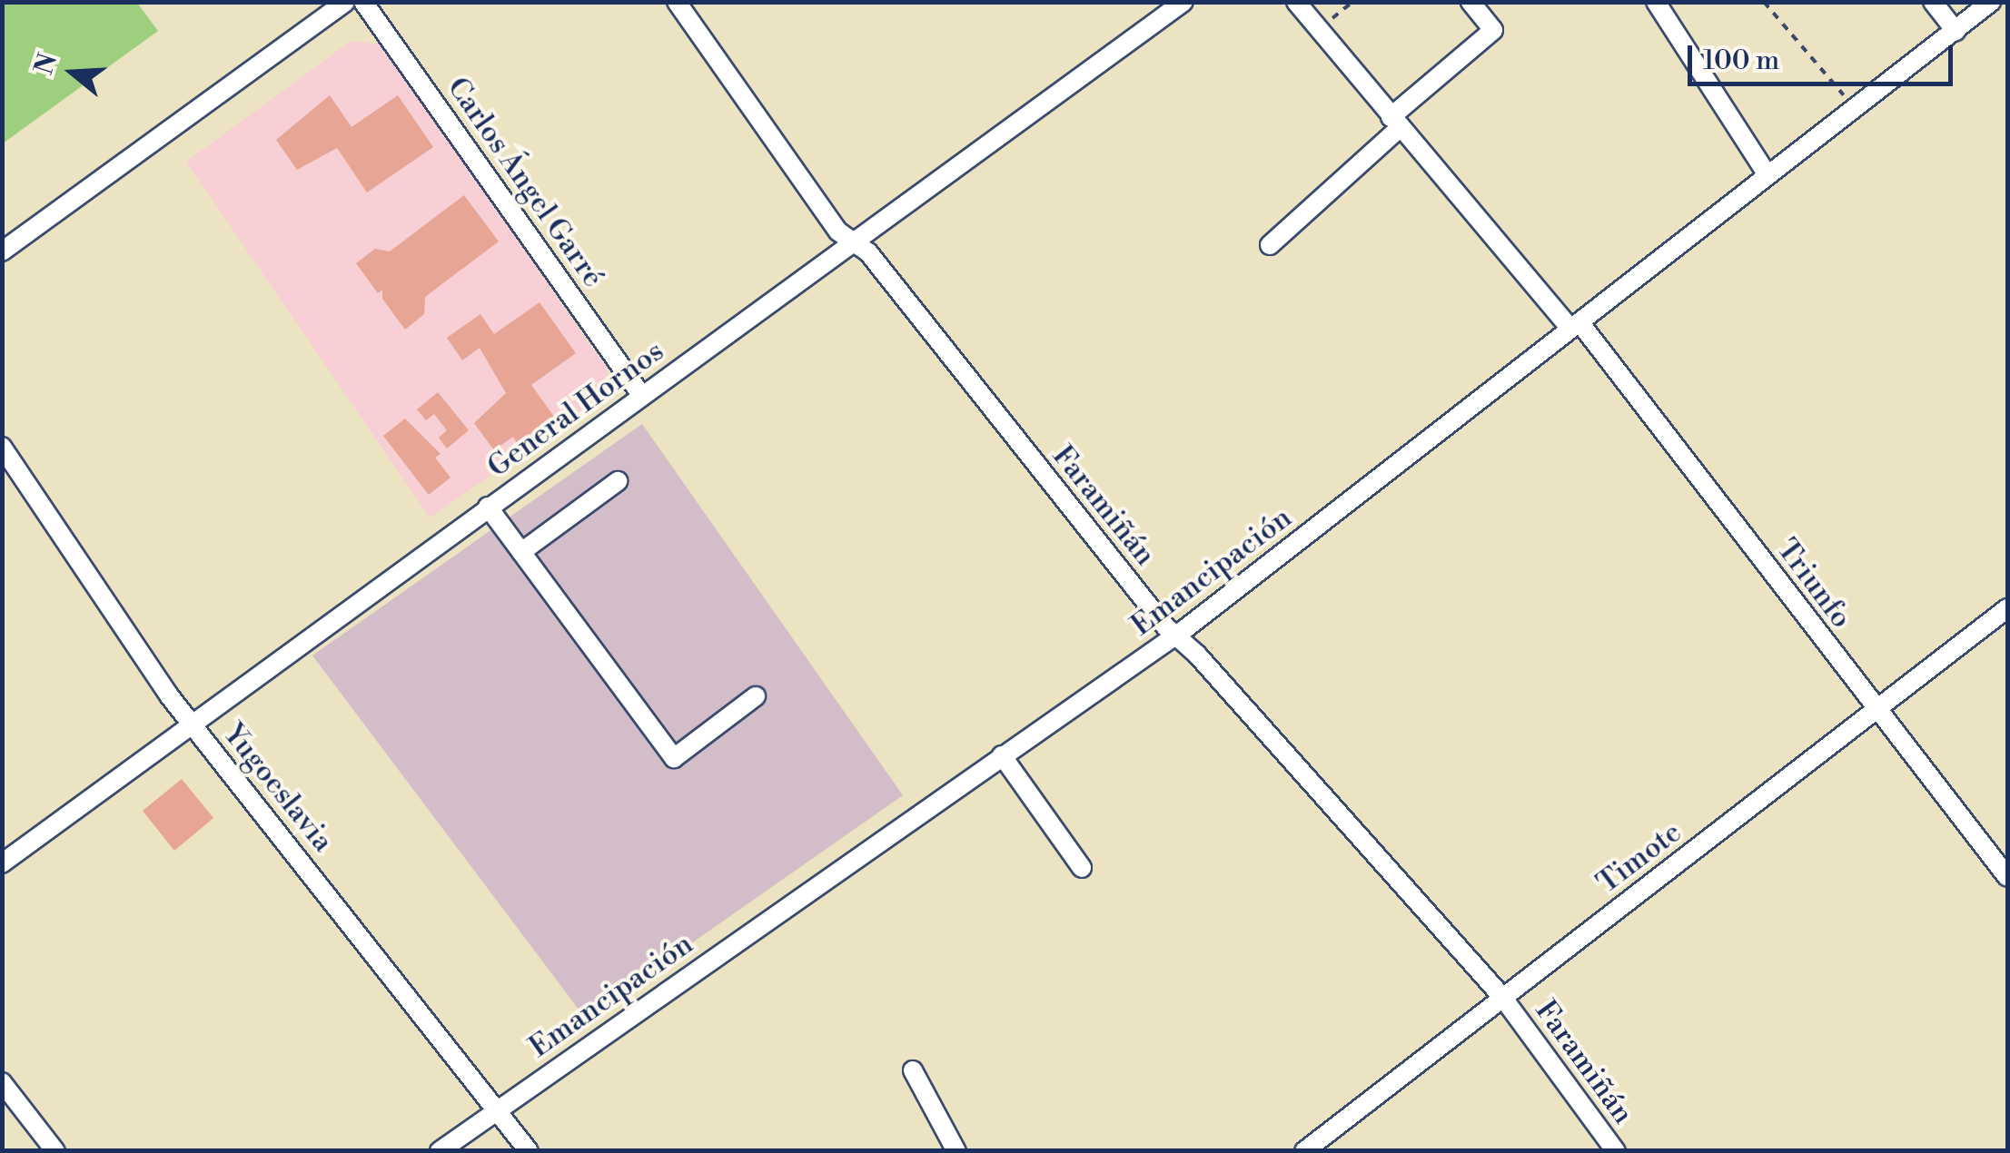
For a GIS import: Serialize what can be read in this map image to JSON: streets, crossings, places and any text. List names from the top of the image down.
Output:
{
  "streets": {
    "street": [
      "Carlos Ángel Garré",
      "General Hornos",
      "Faramiñán",
      "Emancipación",
      "Triunfo",
      "Yugoeslavia",
      "Timote"
    ]
  },
  "crossings": [
    ["Carlos Ángel Garré", "General Hornos"],
    ["General Hornos", "Faramiñán"],
    ["General Hornos", "Yugoeslavia"],
    ["Faramiñán", "Emancipación"],
    ["Faramiñán", "Timote"],
    ["Emancipación", "Triunfo"],
    ["Emancipación", "Yugoeslavia"],
    ["Triunfo", "Timote"]
  ],
  "scale_bar": "100 m",
  "north": "left"
}
